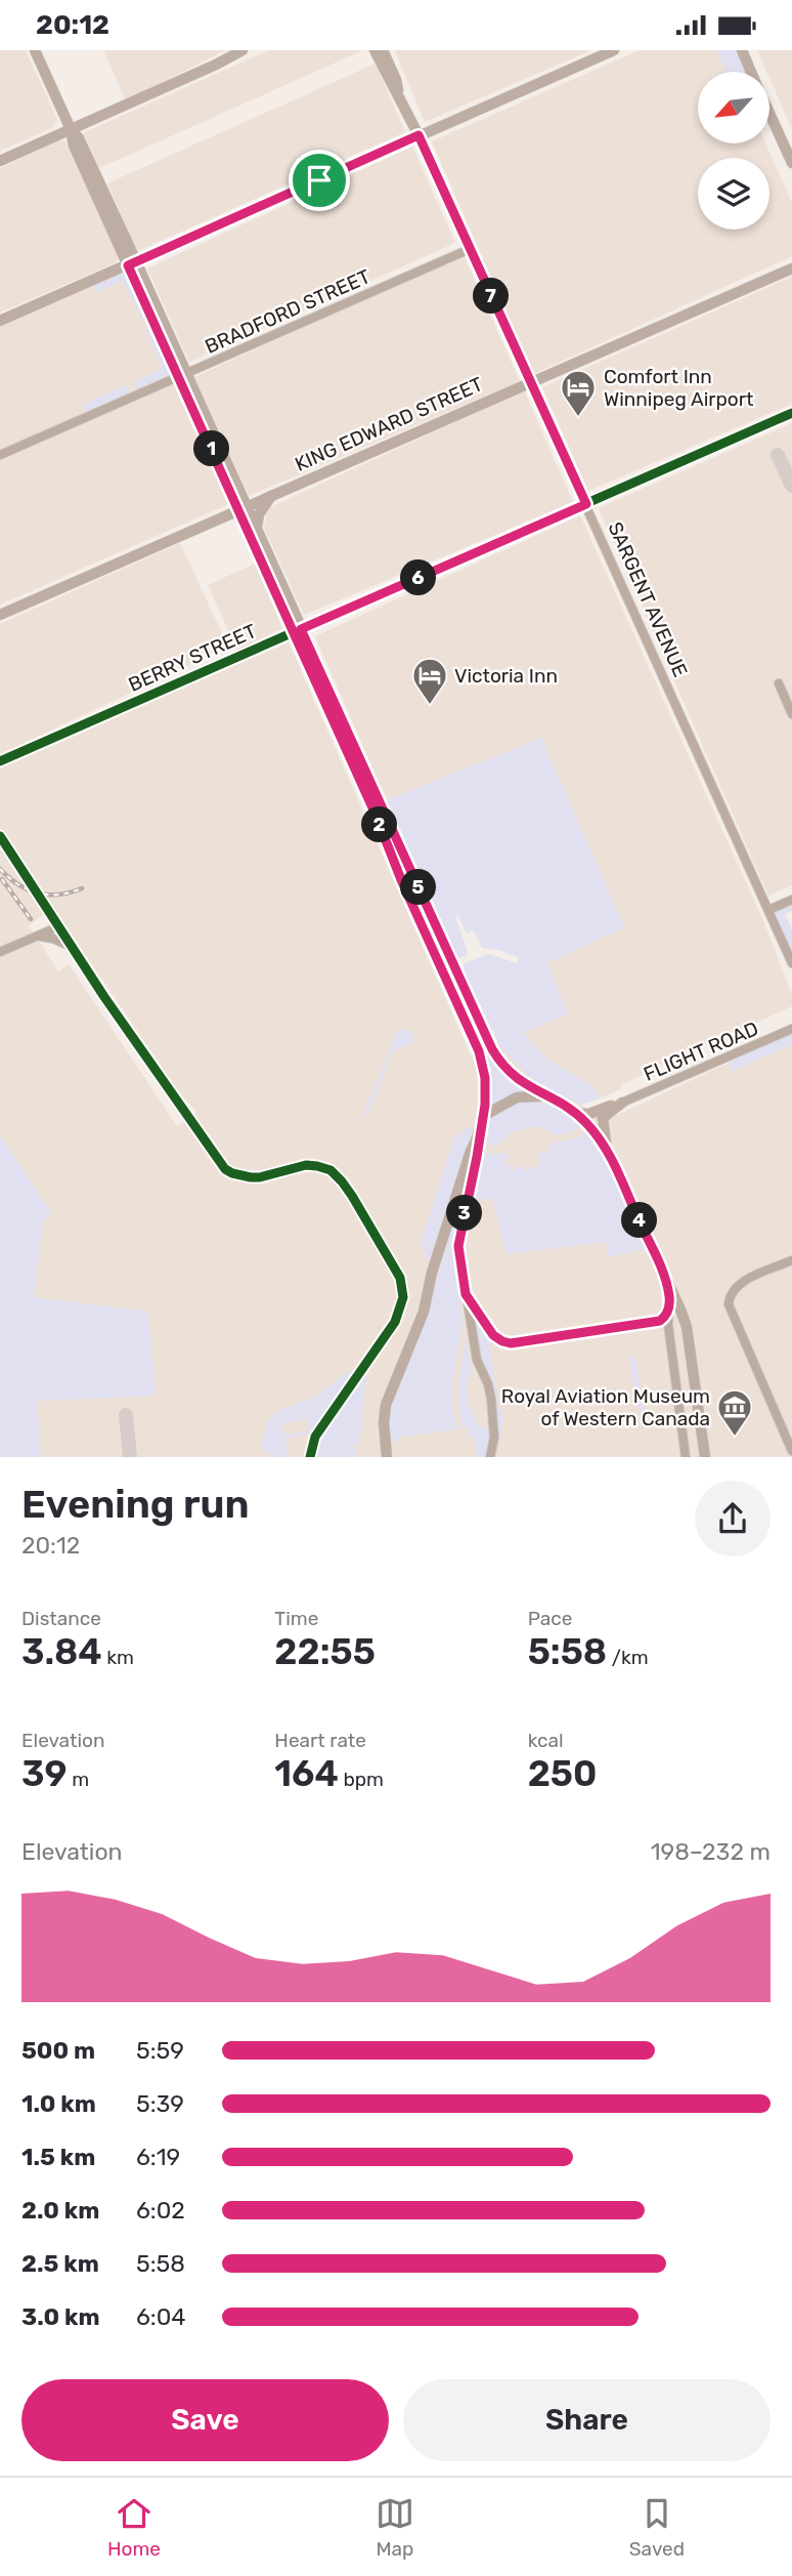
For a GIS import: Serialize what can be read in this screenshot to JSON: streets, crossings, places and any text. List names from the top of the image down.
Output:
{
  "streets": {
    "main road": ["KING EDWARD STREET", "SARGENT AVENUE"],
    "street": ["BRADFORD STREET", "BERRY STREET", "FLIGHT ROAD"]
  },
  "crossings": [
    ["BRADFORD STREET", "SARGENT AVENUE"],
    ["KING EDWARD STREET", "SARGENT AVENUE"],
    ["SARGENT AVENUE", "BERRY STREET"]
  ],
  "places": {
    "hotel": ["Comfort Inn Winnipeg Airport", "Victoria Inn"],
    "museum": ["Royal Aviation Museum of Western Canada"]
  },
  "north": "bottom left",
  "page": {
    "status": "20:12",
    "pins": [
      "7",
      "1",
      "6",
      "2",
      "5",
      "3",
      "4"
    ],
    "heading": ["Evening run", "20:12"],
    "stats": [
      ["Distance", "3.84 km"],
      ["Time", "22:55"],
      ["Pace", "5:58 /km"],
      ["Elevation", "39 m"],
      ["Heart rate", "164 bpm"],
      ["kcal", "250"]
    ],
    "chart": ["Elevation", "198–232 m"],
    "list": [
      {
        "name": "500 m",
        "note": "5:59"
      },
      {
        "name": "1.0 km",
        "note": "5:39"
      },
      {
        "name": "1.5 km",
        "note": "6:19"
      },
      {
        "name": "2.0 km",
        "note": "6:02"
      },
      {
        "name": "2.5 km",
        "note": "5:58"
      },
      {
        "name": "3.0 km",
        "note": "6:04"
      }
    ],
    "buttons": ["Save", "Share"],
    "tabs": ["Home", "Map", "Saved"]
  }
}
